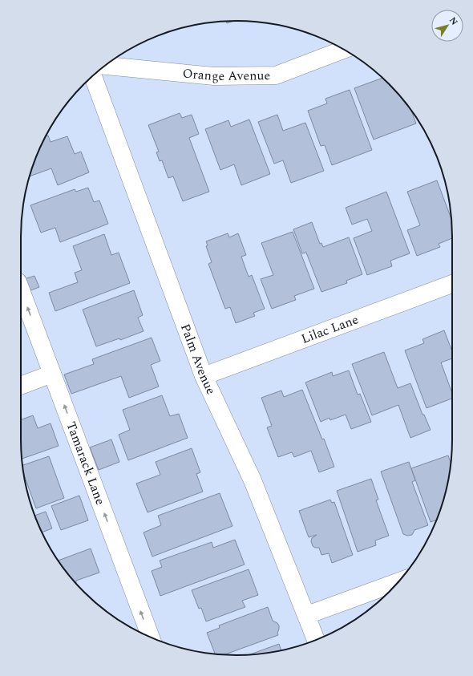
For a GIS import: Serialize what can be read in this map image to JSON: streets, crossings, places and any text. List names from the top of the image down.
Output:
{
  "streets": {
    "street": [
      "Orange Avenue",
      "Lilac Lane",
      "Palm Avenue",
      "Tamarack Lane"
    ]
  },
  "crossings": [
    ["Lilac Lane", "Palm Avenue"]
  ],
  "one_way": ["Tamarack Lane"],
  "north": "top right"
}
